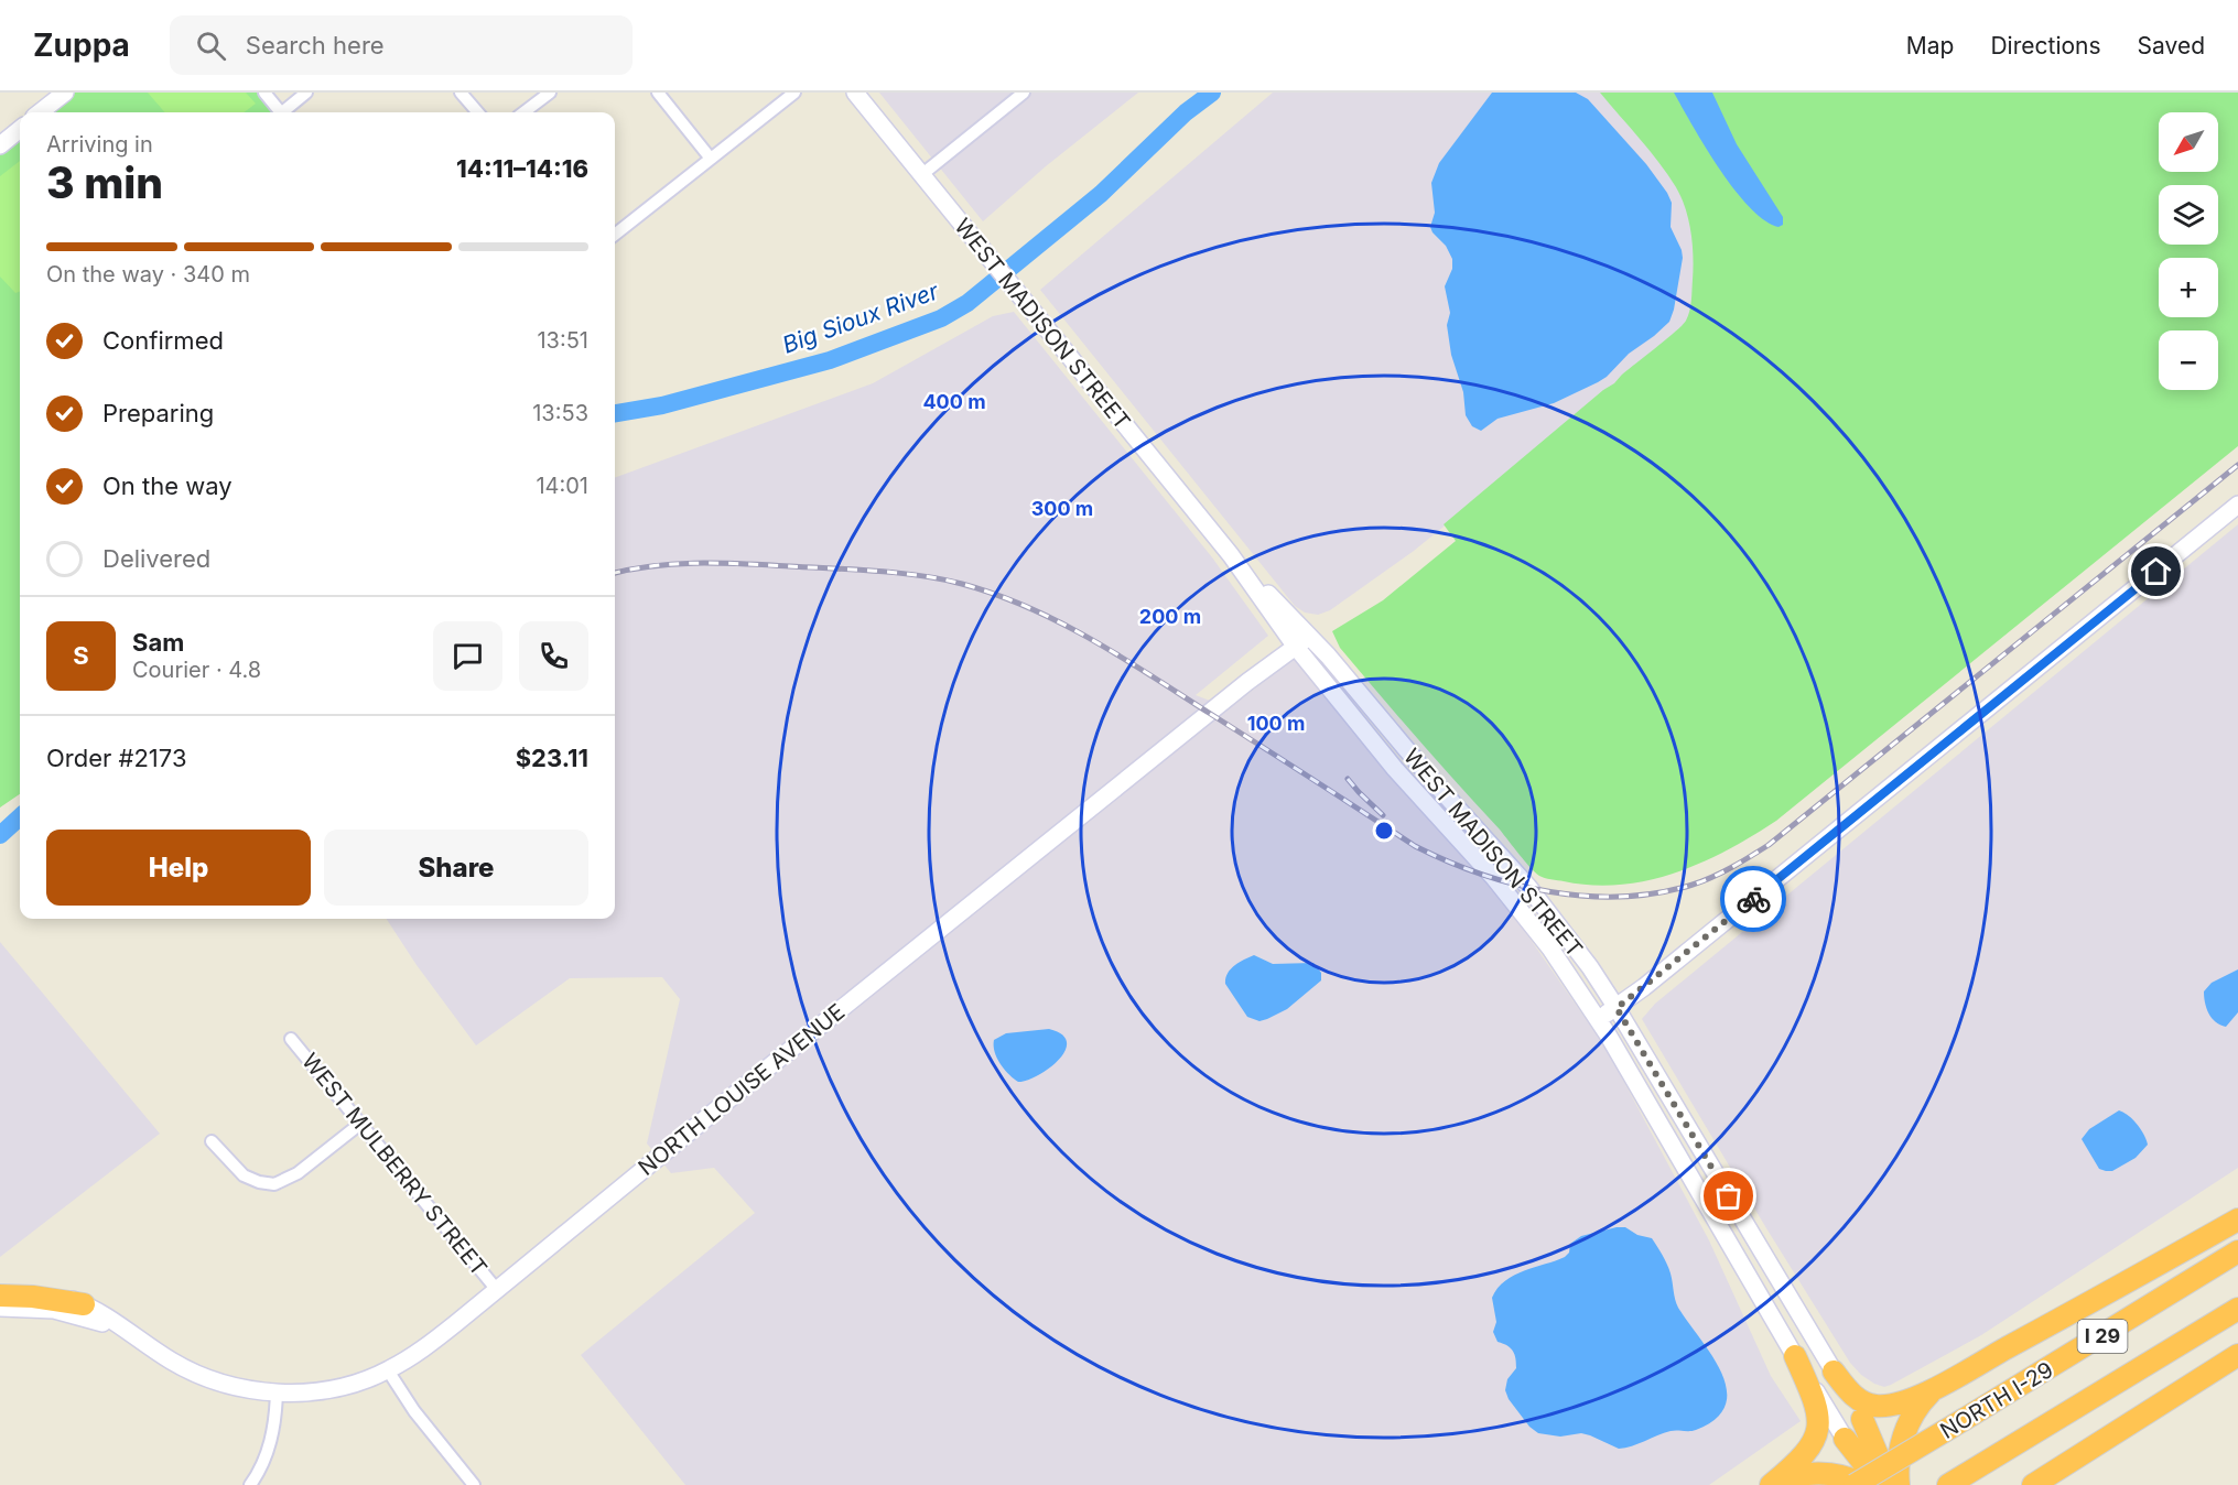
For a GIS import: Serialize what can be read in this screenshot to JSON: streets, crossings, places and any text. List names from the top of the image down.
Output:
{
  "streets": {
    "highway": ["I 29", "NORTH I-29"],
    "main road": ["WEST MADISON STREET", "NORTH LOUISE AVENUE"],
    "street": ["WEST MULBERRY STREET"]
  },
  "crossings": [
    ["WEST MADISON STREET", "NORTH LOUISE AVENUE"],
    ["NORTH LOUISE AVENUE", "WEST MULBERRY STREET"]
  ],
  "water": ["Big Sioux River"],
  "north": "bottom left",
  "page": {
    "header": "Zuppa",
    "search": "Search here",
    "nav": ["Map", "Directions", "Saved"],
    "map_buttons": ["+", "−"],
    "heading": ["3 min", "Arriving in", "14:11–14:16"],
    "panel": [
      "Sam",
      "Courier · 4.8",
      "Order #2173",
      "$23.11"
    ],
    "bar": "On the way · 340 m",
    "list": [
      ["Confirmed", "13:51"],
      ["Preparing", "13:53"],
      ["On the way", "14:01"],
      "Delivered"
    ],
    "round": "S",
    "buttons": ["Help", "Share"]
  },
  "rings": [
    "400 m",
    "300 m",
    "200 m",
    "100 m"
  ]
}
